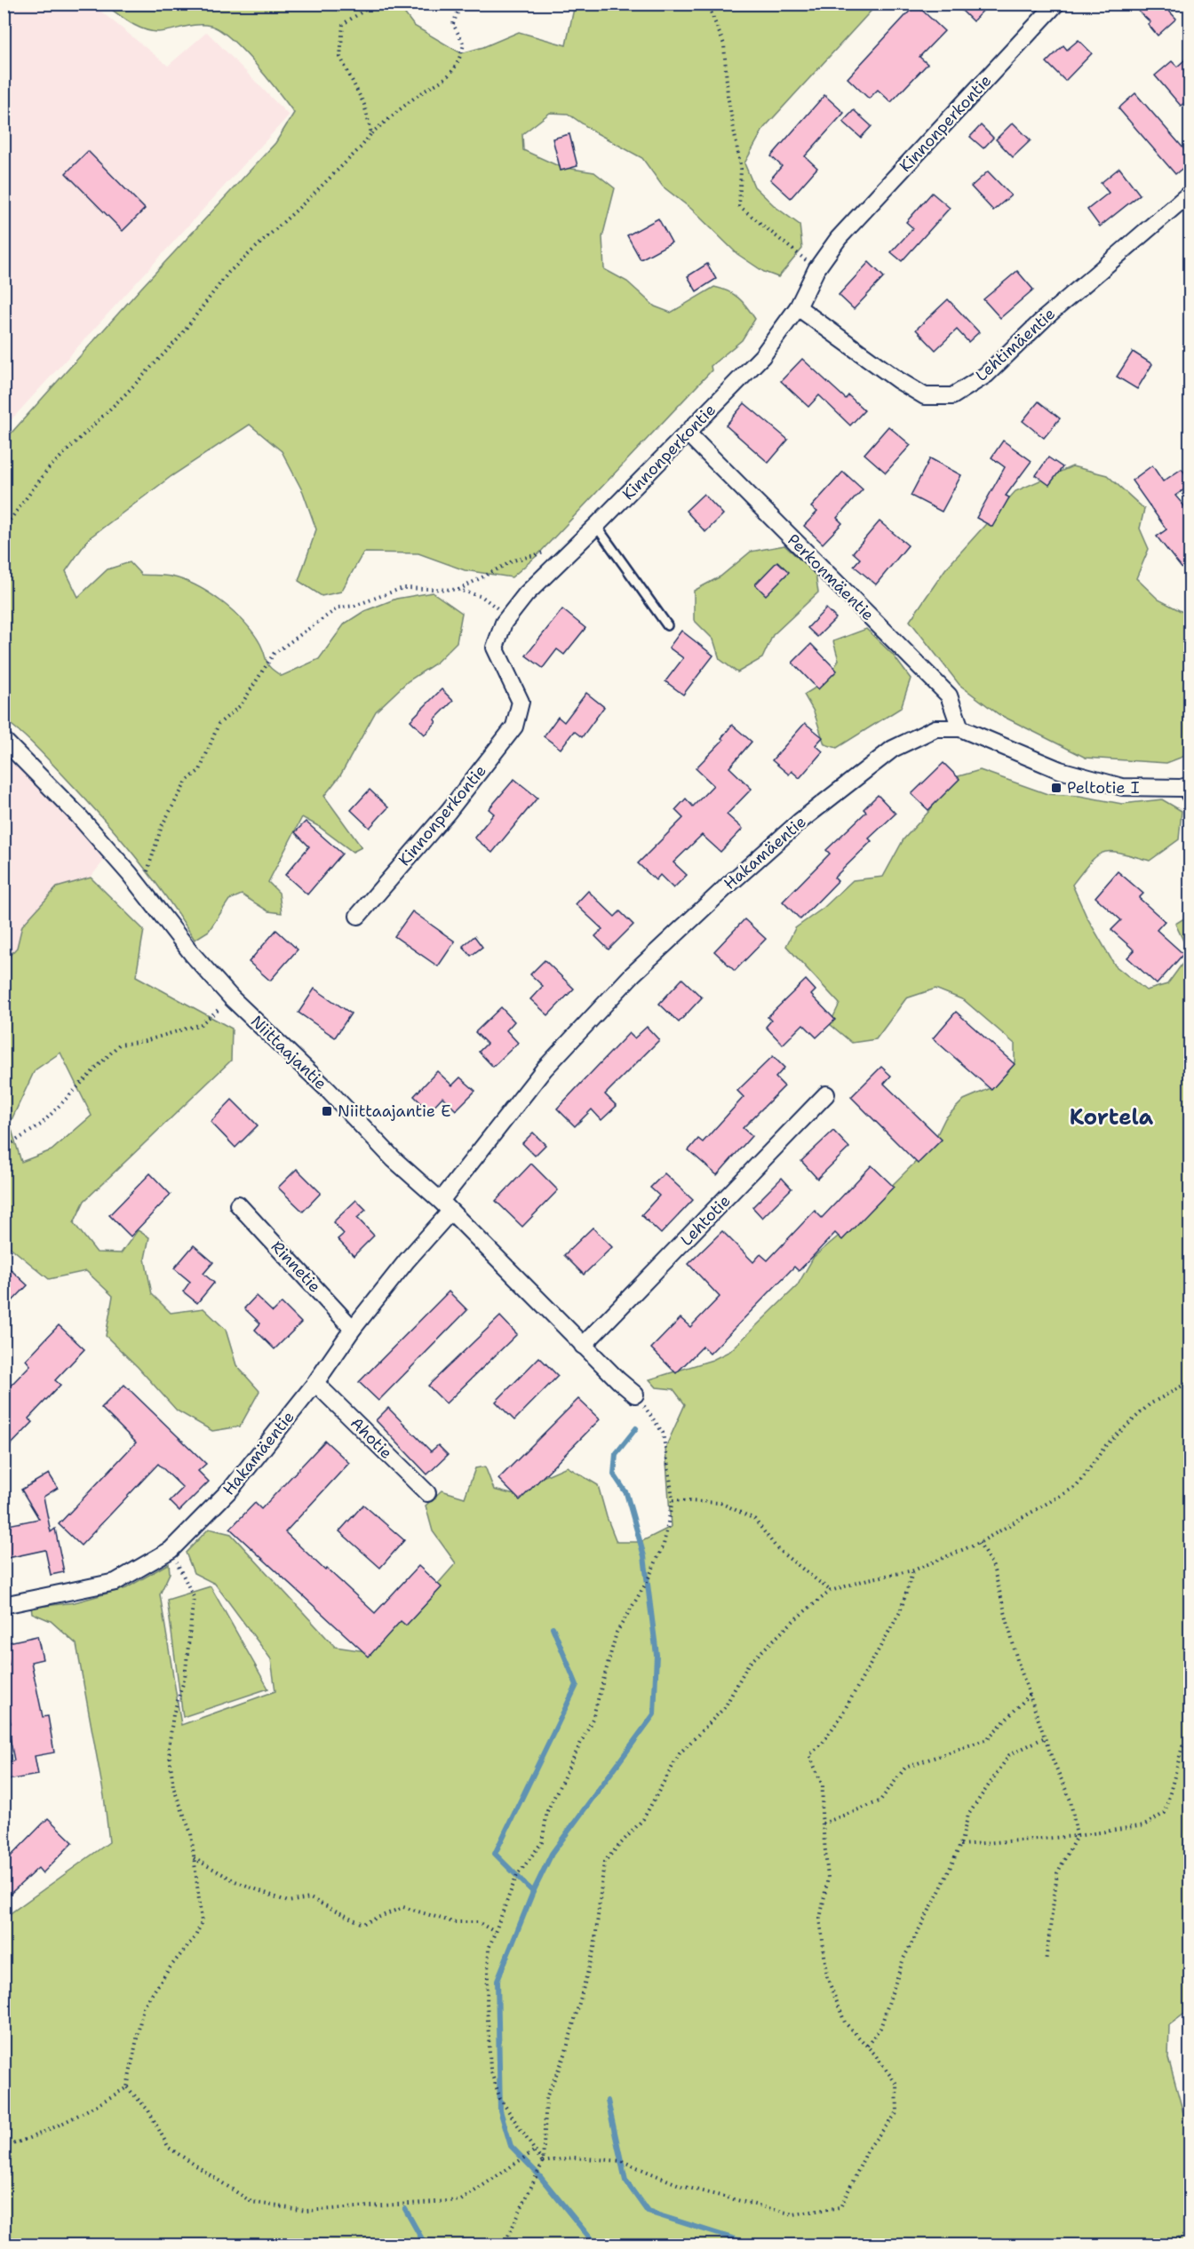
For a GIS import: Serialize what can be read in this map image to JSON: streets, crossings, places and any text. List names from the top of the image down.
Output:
{
  "streets": {
    "street": [
      "Kinnonperkontie",
      "Lehtimäentie",
      "Perkonmäentie",
      "Hakamäentie",
      "Niittaajantie",
      "Lehtotie",
      "Rinnetie",
      "Ahotie"
    ]
  },
  "crossings": [
    ["Kinnonperkontie", "Lehtimäentie"],
    ["Kinnonperkontie", "Perkonmäentie"],
    ["Perkonmäentie", "Hakamäentie"],
    ["Hakamäentie", "Niittaajantie"],
    ["Hakamäentie", "Rinnetie"],
    ["Hakamäentie", "Ahotie"],
    ["Niittaajantie", "Lehtotie"]
  ],
  "districts": ["Kortela"],
  "places": {
    "transit": ["Peltotie I", "Niittaajantie E"]
  }
}
